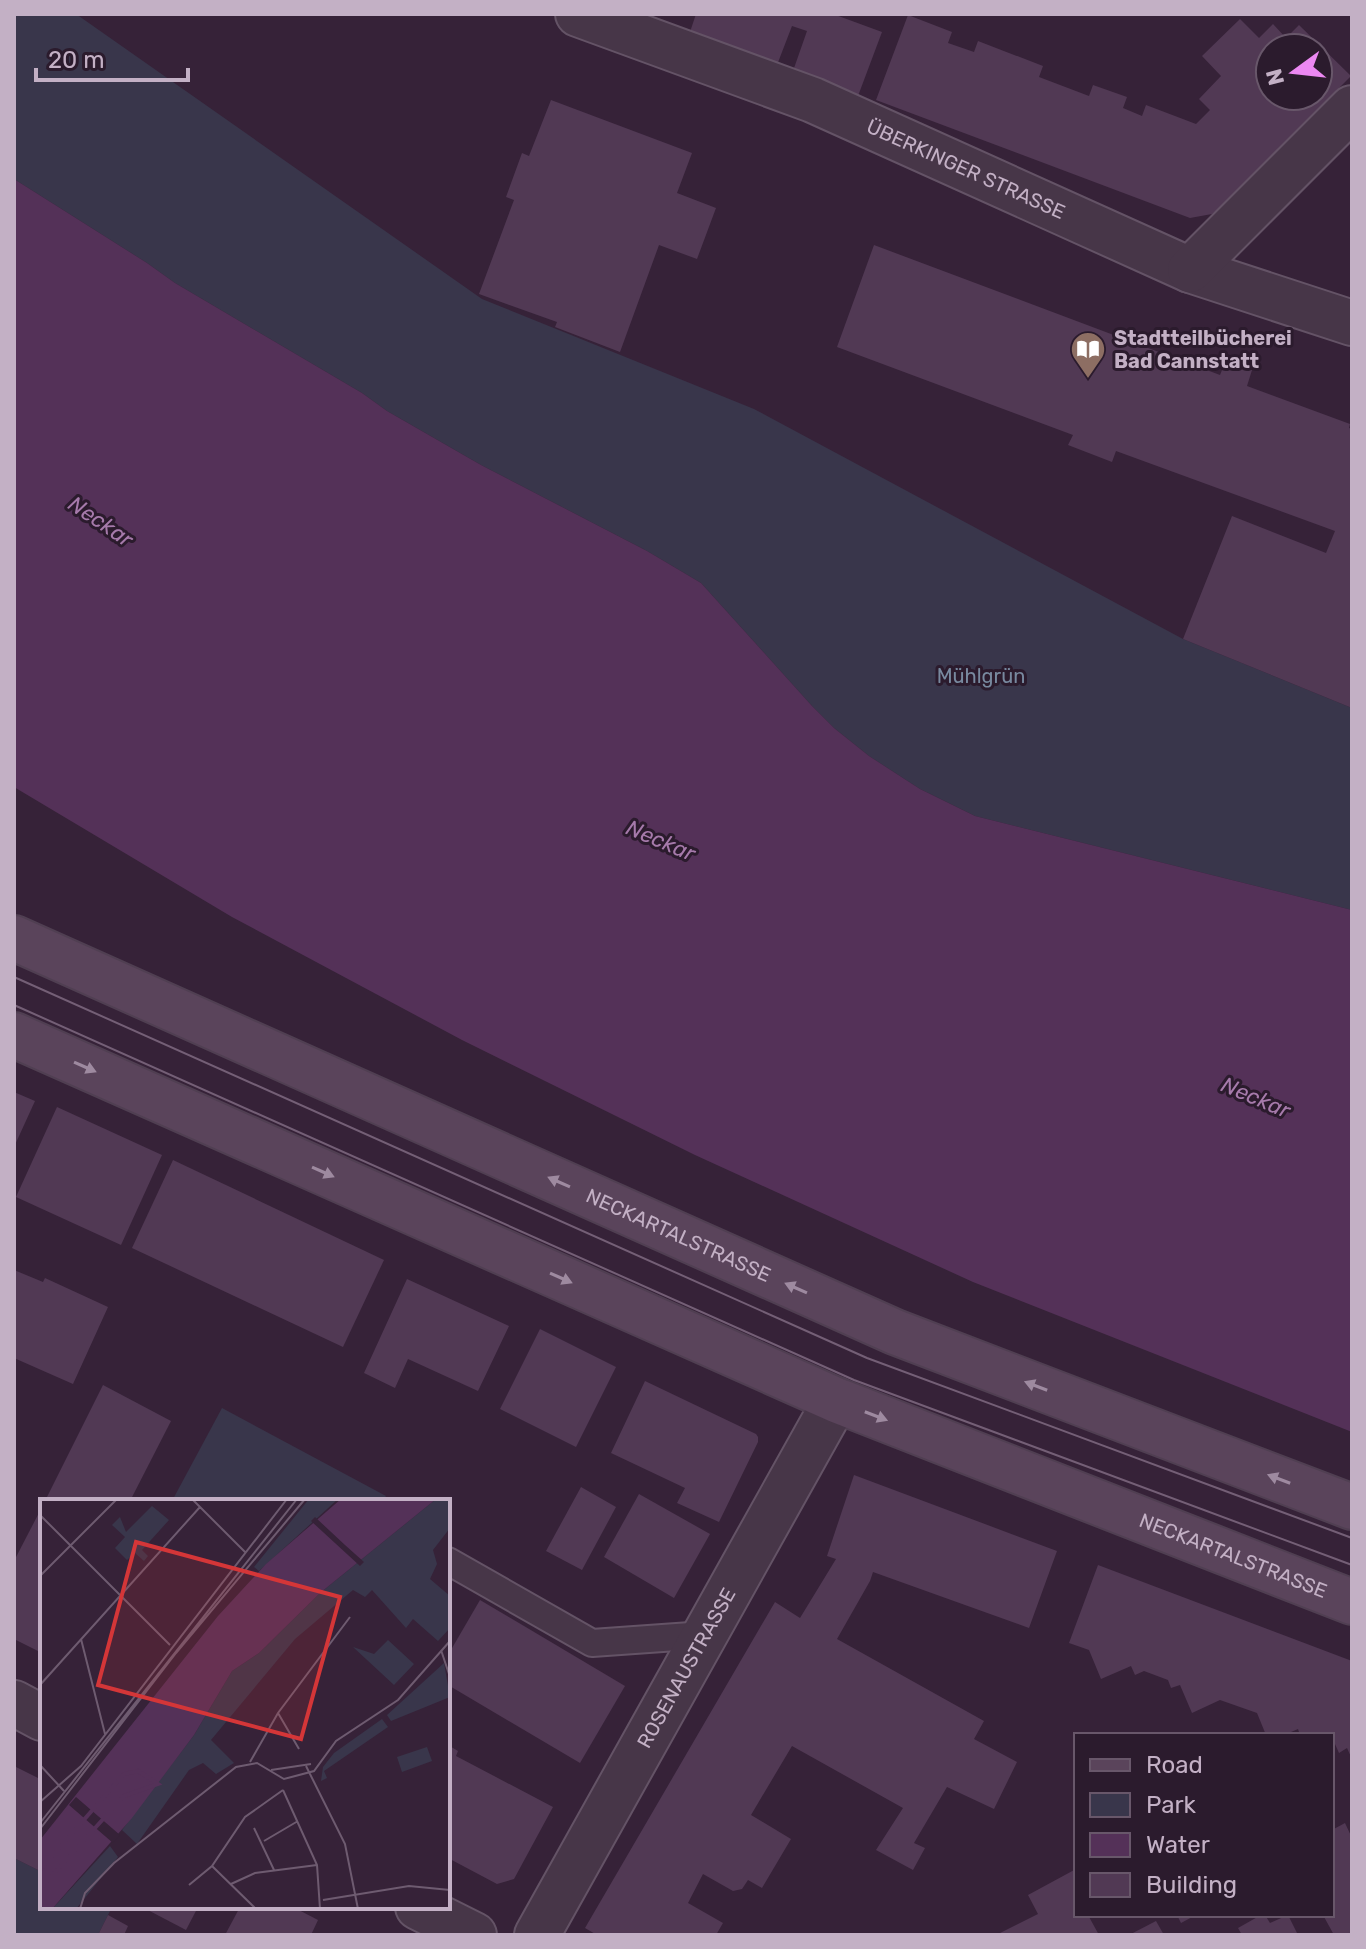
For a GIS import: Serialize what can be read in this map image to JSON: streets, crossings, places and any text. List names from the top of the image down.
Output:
{
  "streets": {
    "main road": ["NECKARTALSTRASSE"],
    "street": ["ÜBERKINGER STRASSE", "ROSENAUSTRASSE"]
  },
  "crossings": [
    ["NECKARTALSTRASSE", "ROSENAUSTRASSE"]
  ],
  "water": ["Neckar"],
  "parks": ["Mühlgrün"],
  "places": {
    "library": ["Stadtteilbücherei Bad Cannstatt"]
  },
  "legend": [
    "Road",
    "Park",
    "Water",
    "Building"
  ],
  "scale_bar": "20 m",
  "north": "left"
}
